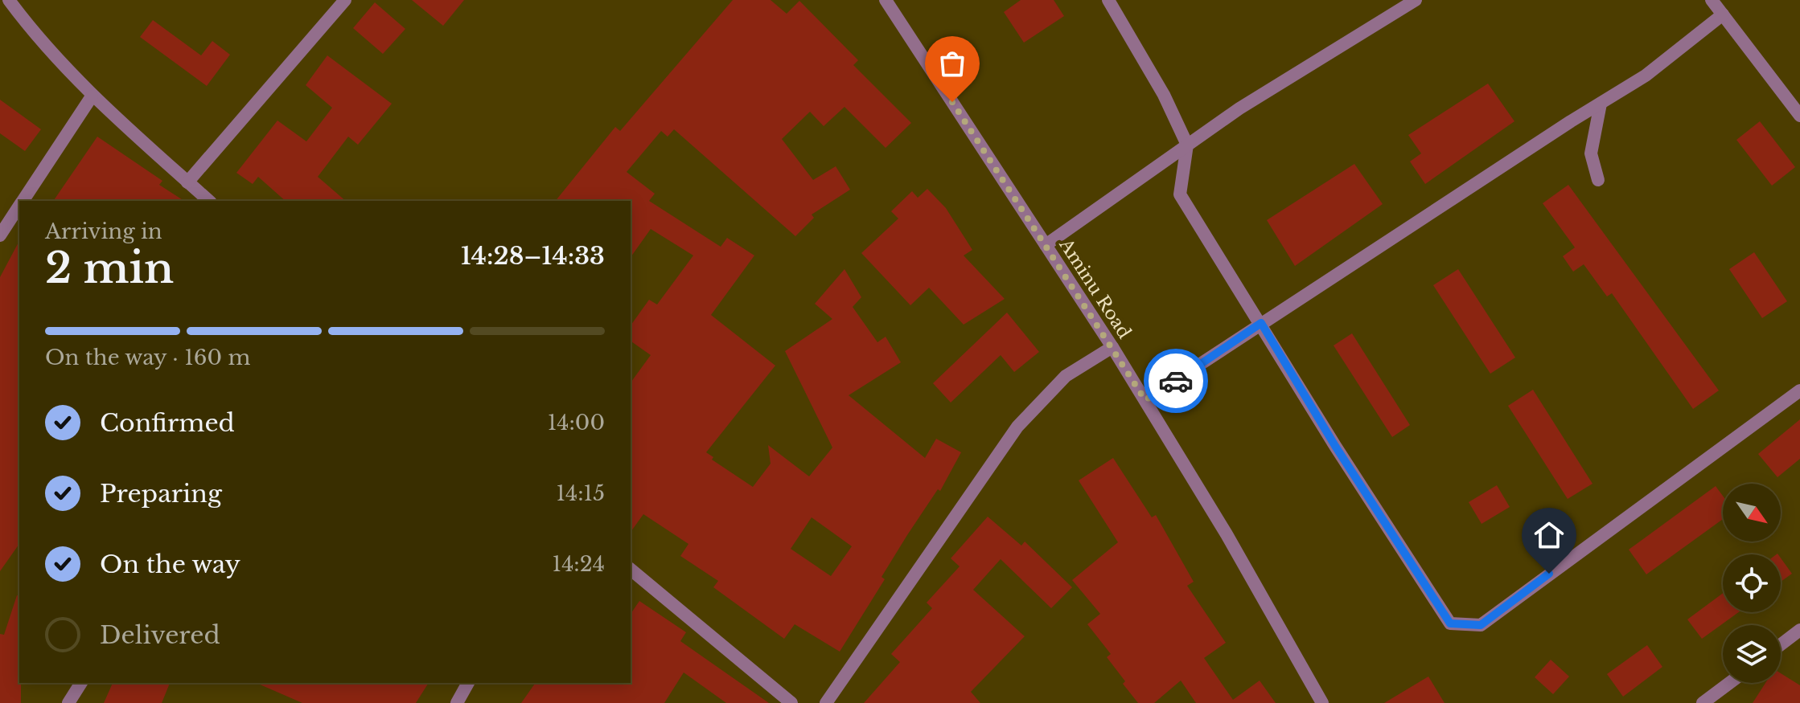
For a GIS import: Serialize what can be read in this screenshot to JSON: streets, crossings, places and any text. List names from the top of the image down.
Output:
{
  "streets": {
    "street": ["Aminu Road"]
  },
  "north": "bottom right",
  "page": {
    "heading": ["2 min", "Arriving in", "14:28–14:33"],
    "bar": "On the way · 160 m",
    "list": [
      ["Confirmed", "14:00"],
      ["Preparing", "14:15"],
      ["On the way", "14:24"],
      "Delivered"
    ]
  }
}
